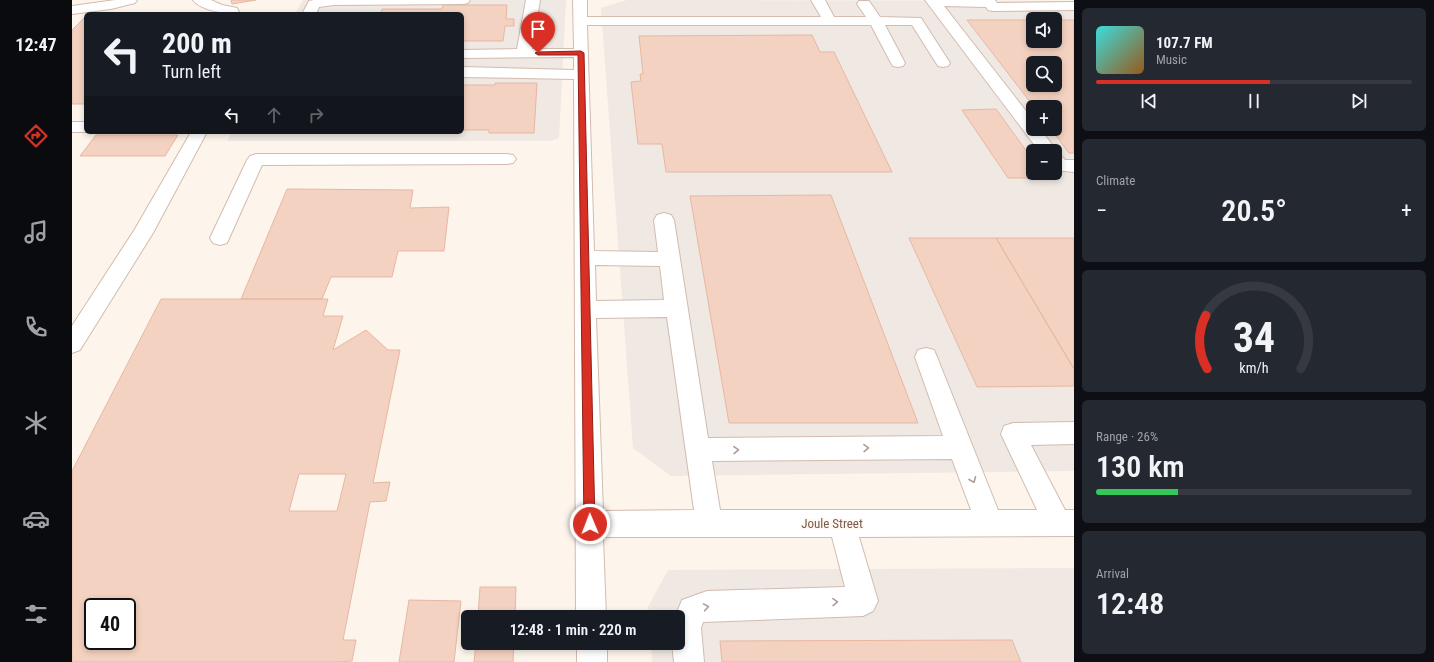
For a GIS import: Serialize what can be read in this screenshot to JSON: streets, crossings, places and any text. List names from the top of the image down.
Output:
{
  "streets": {
    "street": ["Joule Street"]
  },
  "page": {
    "tabs": "12:47",
    "map_buttons": ["+", "−"],
    "turn": ["200 m", "Turn left"],
    "song": ["107.7 FM", "Music"],
    "tile": [
      "Climate",
      ["Range · 26%", "130 km"],
      ["Arrival", "12:48"]
    ],
    "heat": ["−", "20.5°", "+"],
    "limit": "40",
    "trip": "12:48 · 1 min · 220 m",
    "gauge": ["34", "km/h"]
  }
}
